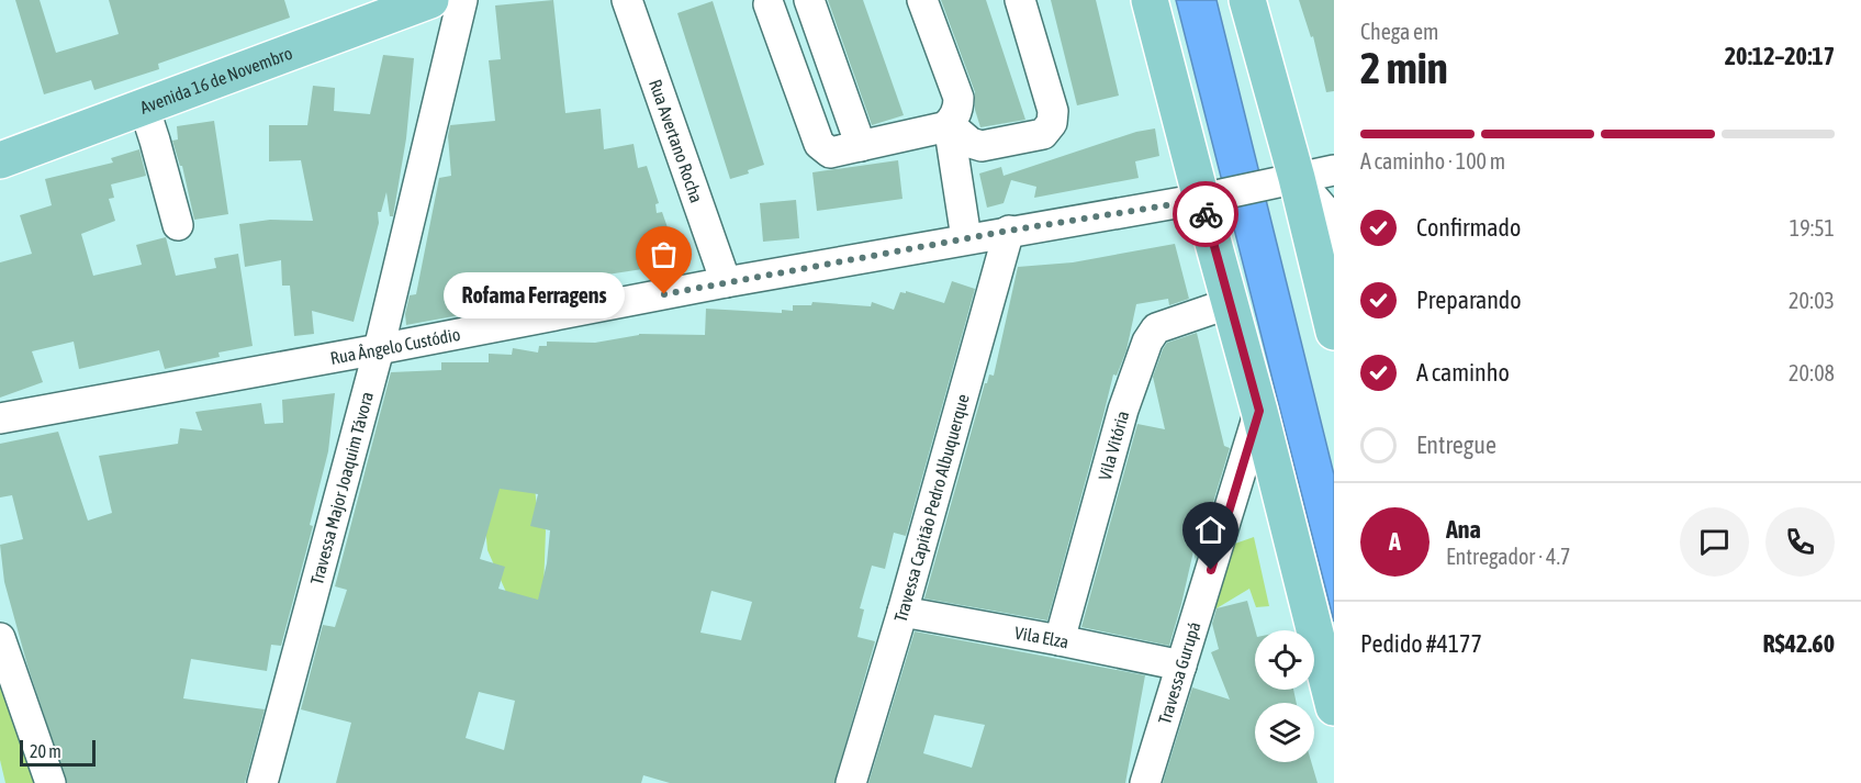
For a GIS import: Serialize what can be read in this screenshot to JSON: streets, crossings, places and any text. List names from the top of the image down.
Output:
{
  "streets": {
    "main road": ["Avenida 16 de Novembro"],
    "street": [
      "Rua Avertano Rocha",
      "Rua Ângelo Custódio",
      "Vila Vitória",
      "Travessa Major Joaquim Távora",
      "Travessa Capitão Pedro Albuquerque",
      "Vila Elza",
      "Travessa Gurupá"
    ]
  },
  "crossings": [
    ["Rua Avertano Rocha", "Rua Ângelo Custódio"],
    ["Rua Ângelo Custódio", "Travessa Major Joaquim Távora"],
    ["Rua Ângelo Custódio", "Travessa Capitão Pedro Albuquerque"],
    ["Vila Vitória", "Vila Elza"],
    ["Travessa Capitão Pedro Albuquerque", "Vila Elza"],
    ["Vila Elza", "Travessa Gurupá"]
  ],
  "places": ["Rofama Ferragens"],
  "scale_bar": "20 m",
  "page": {
    "heading": ["2 min", "Chega em", "20:12–20:17"],
    "panel": [
      "Ana",
      "Entregador · 4.7",
      "Pedido #4177",
      "R$42.60"
    ],
    "bar": "A caminho · 100 m",
    "list": [
      ["Confirmado", "19:51"],
      ["Preparando", "20:03"],
      ["A caminho", "20:08"],
      "Entregue"
    ],
    "bubble": "Rofama Ferragens",
    "round": "A",
    "scale": "20 m"
  }
}
